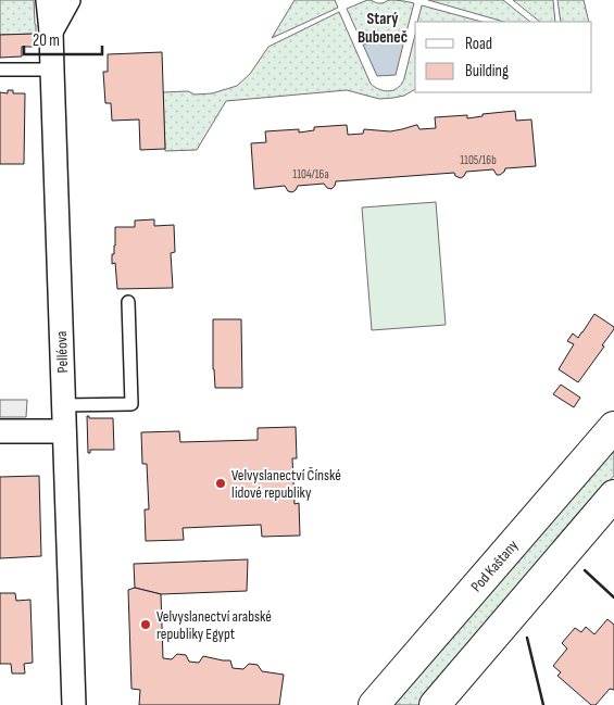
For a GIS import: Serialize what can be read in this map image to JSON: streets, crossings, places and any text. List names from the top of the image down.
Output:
{
  "streets": {
    "main road": ["Pod Kaštany"],
    "street": ["Pelléova"]
  },
  "districts": ["Starý Bubeneč"],
  "places": ["Velvyslanectví Čínské lidové republiky", "Velvyslanectví arabské republiky Egypt"],
  "house_numbers": ["1105/16b", "1104/16a"],
  "legend": ["Road", "Building"],
  "scale_bar": "20 m"
}
